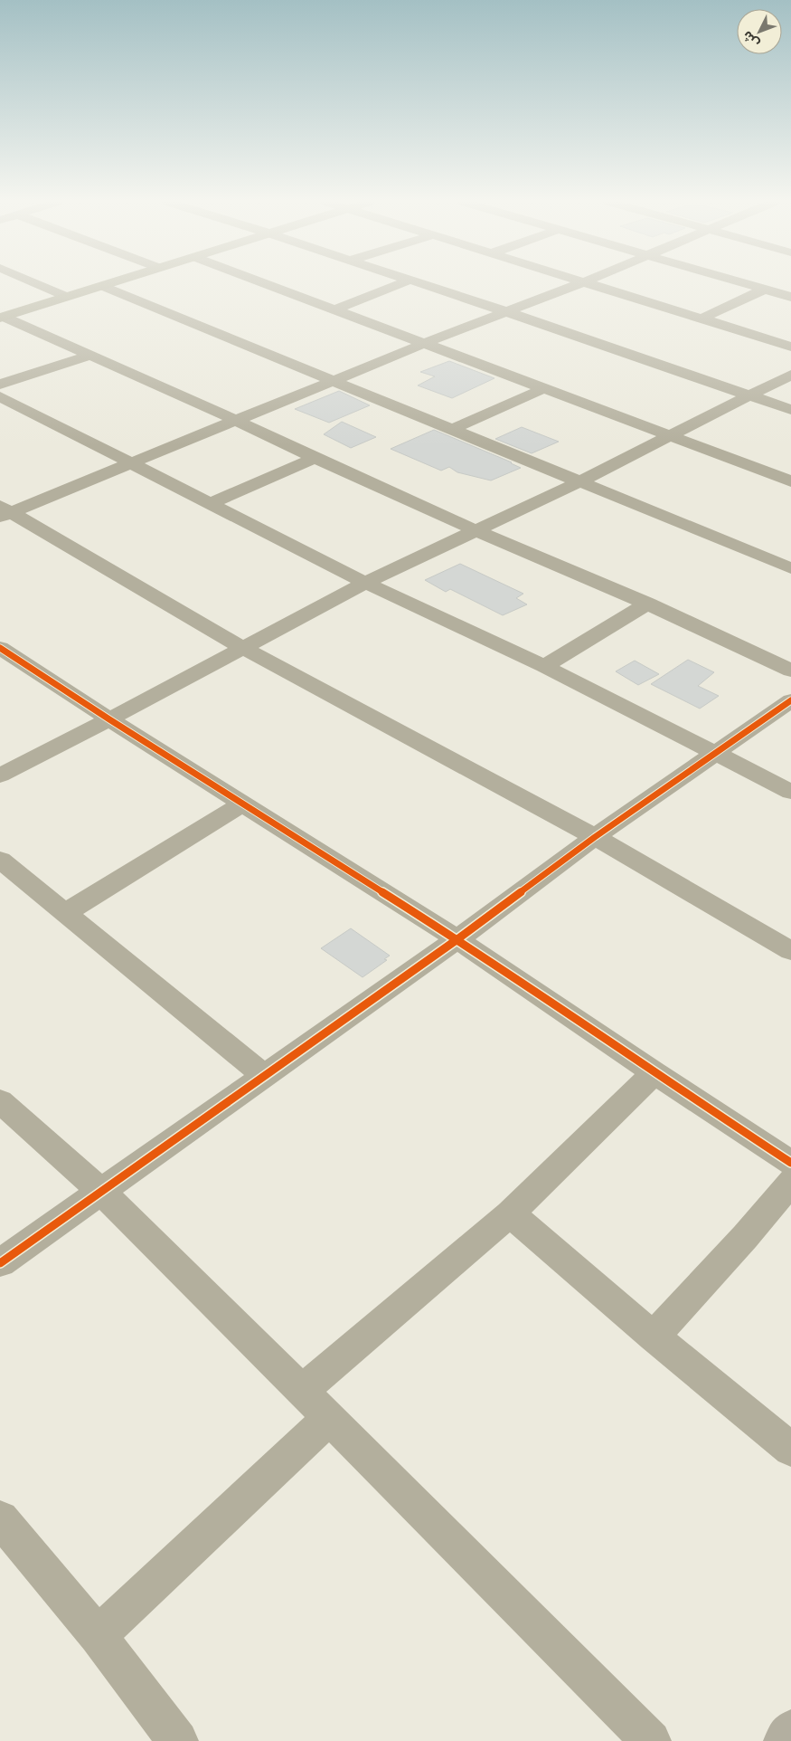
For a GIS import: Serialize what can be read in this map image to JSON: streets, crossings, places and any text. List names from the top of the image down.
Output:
{
  "north": "bottom left"
}
